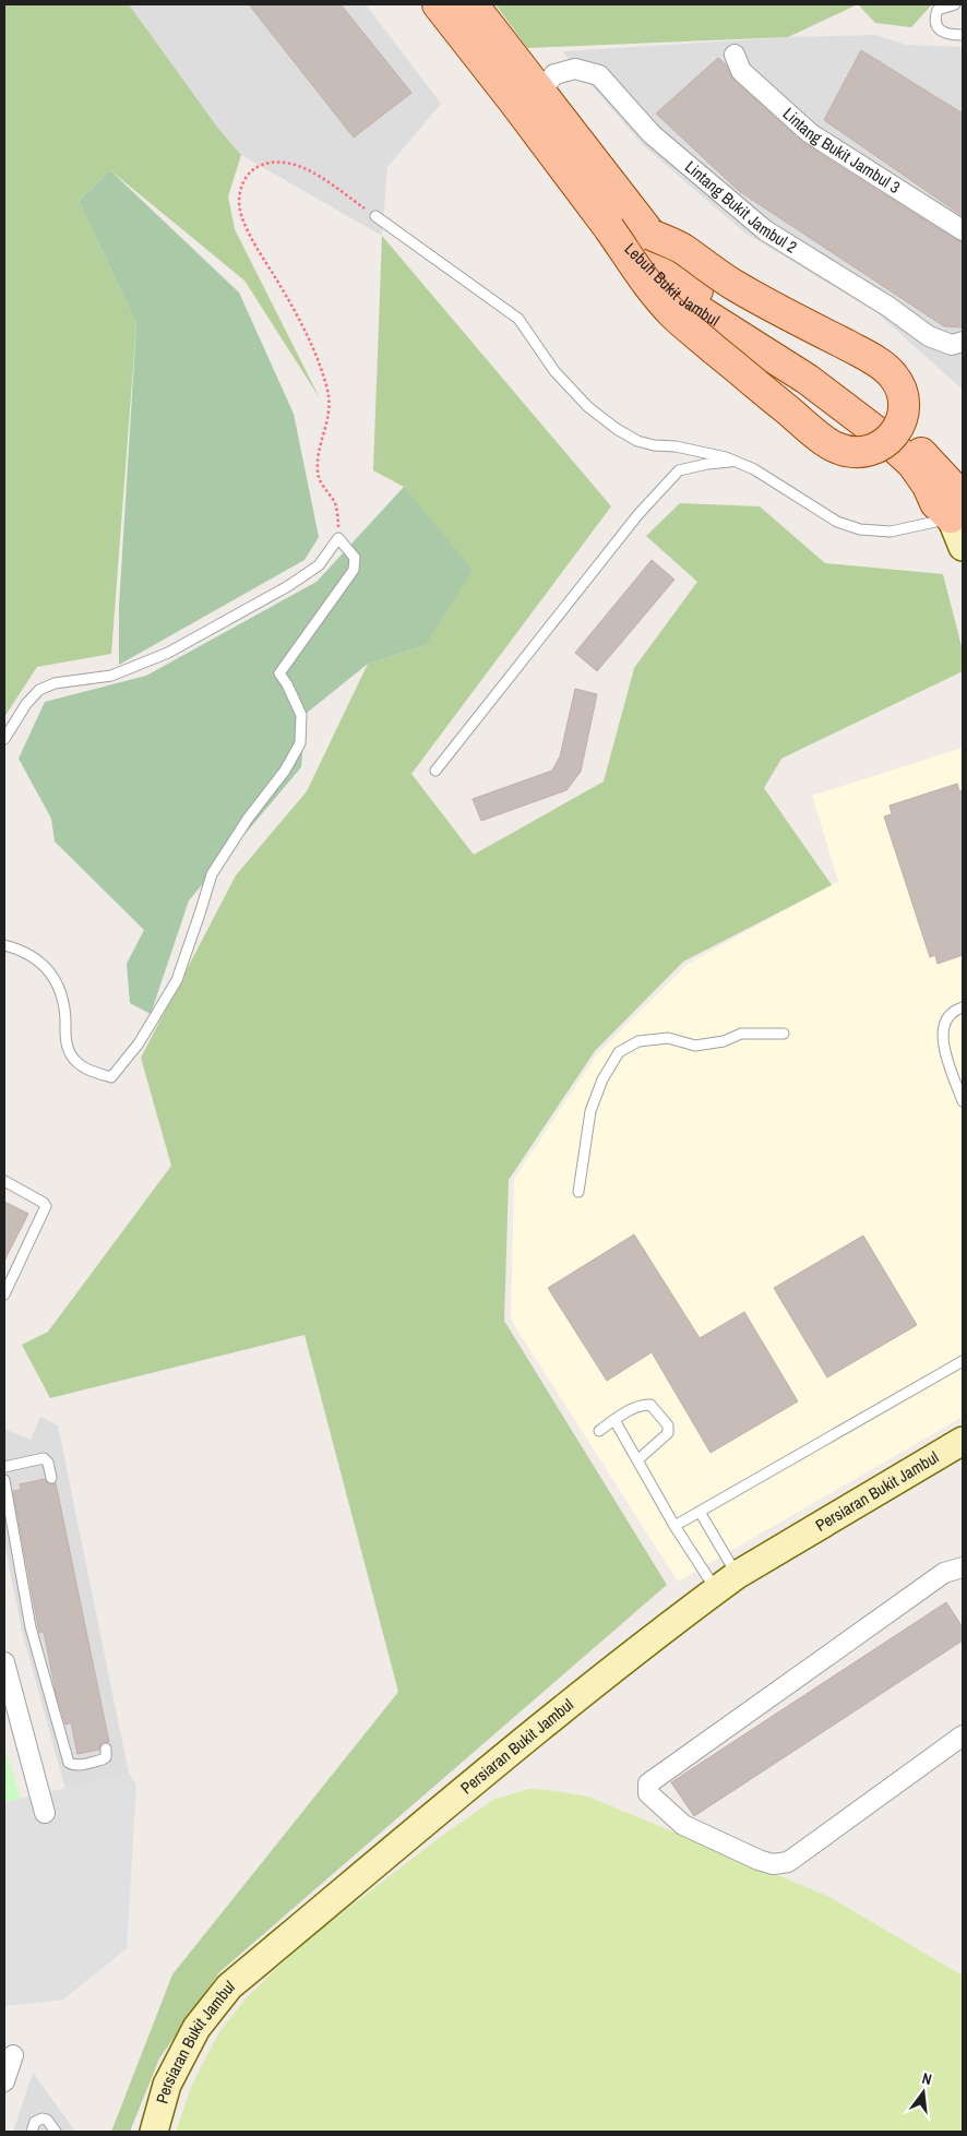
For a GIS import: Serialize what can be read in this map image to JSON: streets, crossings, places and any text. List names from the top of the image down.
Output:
{
  "streets": {
    "main road": ["Lebuh Bukit Jambul"],
    "street": ["Lintang Bukit Jambul 3", "Lintang Bukit Jambul 2", "Persiaran Bukit Jambul"]
  },
  "crossings": [
    ["Lintang Bukit Jambul 2", "Lebuh Bukit Jambul"]
  ],
  "north": "top"
}
